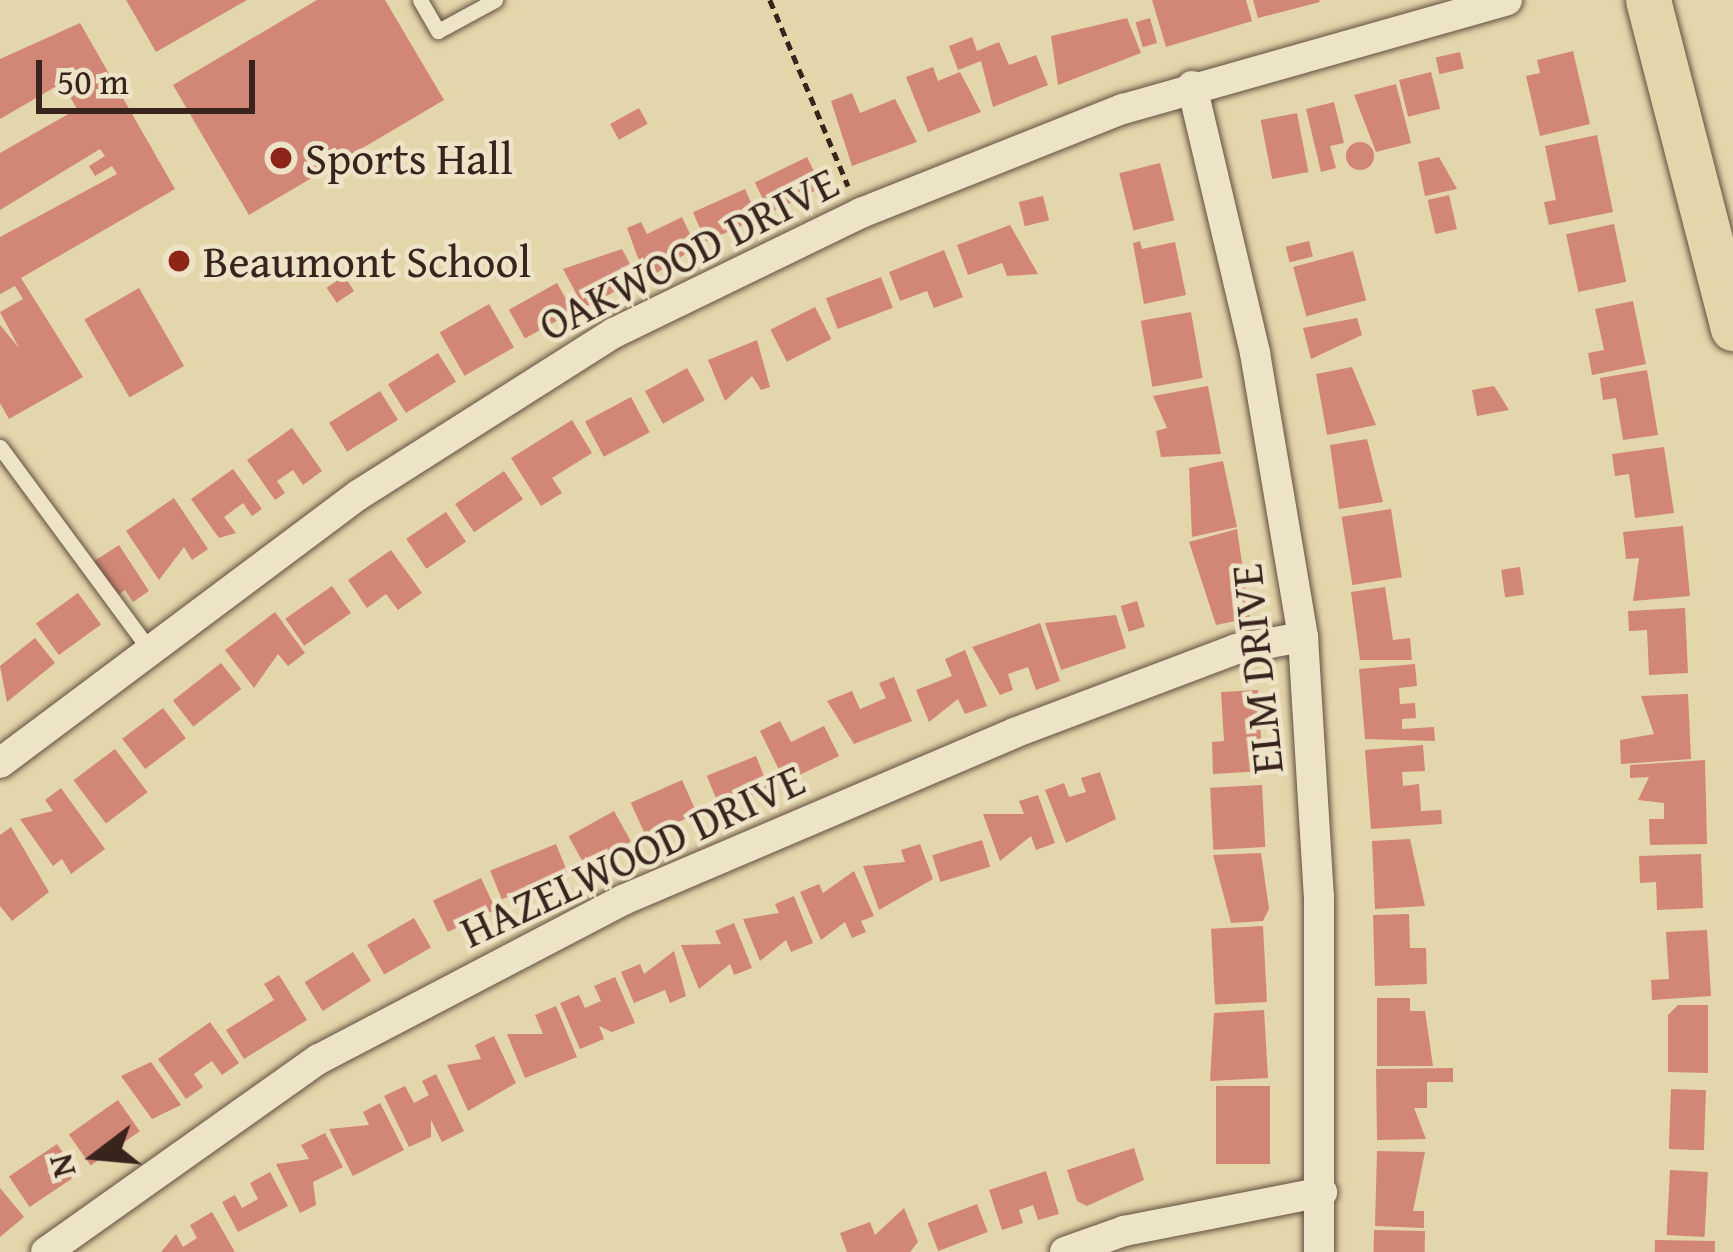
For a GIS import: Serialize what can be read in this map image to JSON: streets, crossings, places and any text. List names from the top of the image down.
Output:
{
  "streets": {
    "street": ["OAKWOOD DRIVE", "ELM DRIVE", "HAZELWOOD DRIVE"]
  },
  "crossings": [
    ["OAKWOOD DRIVE", "ELM DRIVE"],
    ["ELM DRIVE", "HAZELWOOD DRIVE"]
  ],
  "places": ["Sports Hall", "Beaumont School"],
  "scale_bar": "50 m",
  "north": "left"
}
